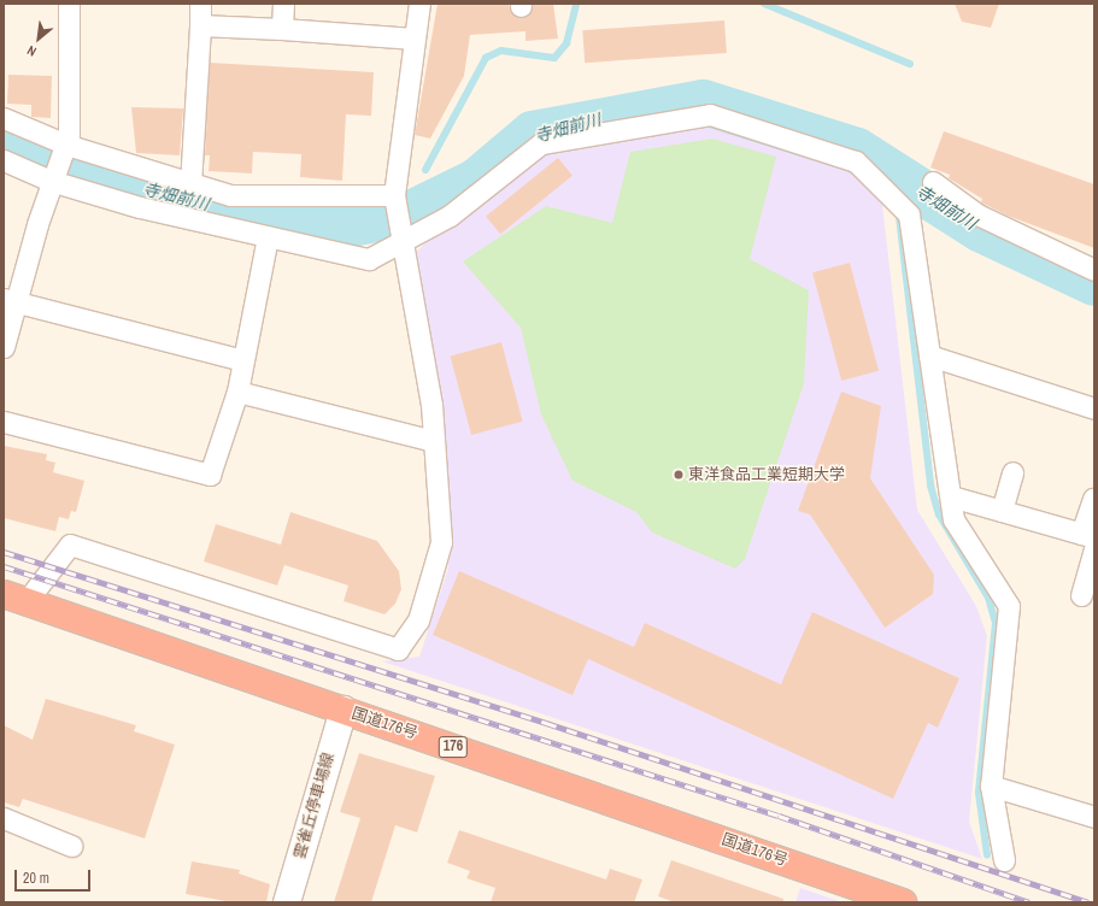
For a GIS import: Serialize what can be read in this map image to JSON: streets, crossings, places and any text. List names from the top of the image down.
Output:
{
  "streets": {
    "highway": ["国道176号", "176"],
    "main road": ["雲雀丘停車場線"]
  },
  "crossings": [
    ["国道176号", "雲雀丘停車場線"]
  ],
  "water": ["寺畑前川"],
  "places": ["東洋食品工業短期大学"],
  "scale_bar": "20 m",
  "north": "bottom left"
}
